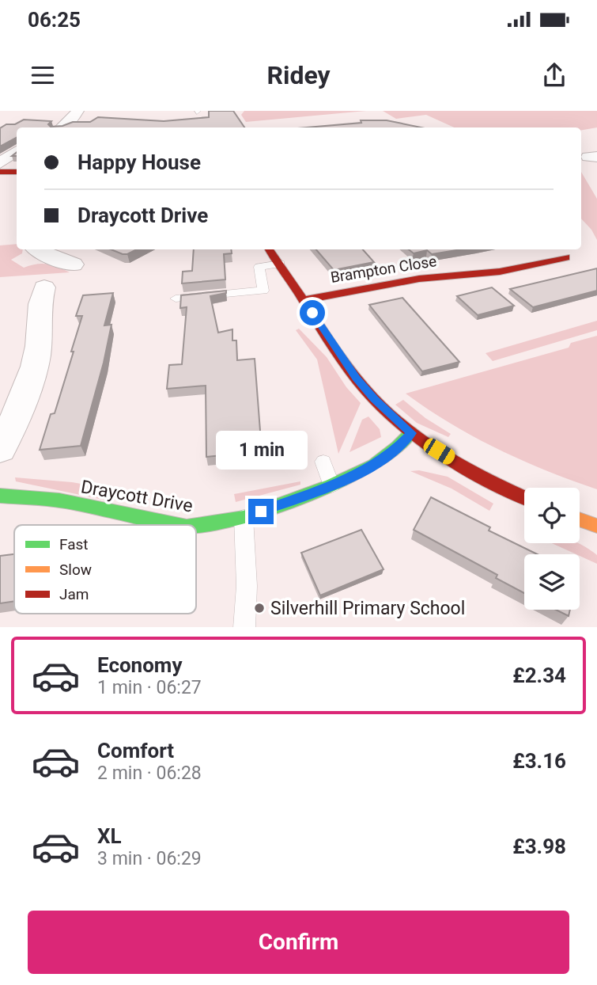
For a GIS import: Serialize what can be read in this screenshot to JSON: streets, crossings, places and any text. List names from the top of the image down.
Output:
{
  "streets": {
    "street": ["Brampton Close", "Draycott Drive"]
  },
  "places": ["Silverhill Primary School"],
  "legend": ["Fast", "Slow", "Jam"],
  "page": {
    "status": "06:25",
    "header": "Ridey",
    "banner": ["Happy House", "Draycott Drive"],
    "bubble": "1 min",
    "list": [
      {
        "name": "Economy",
        "note": "1 min · 06:27",
        "value": "£2.34"
      },
      {
        "name": "Comfort",
        "note": "2 min · 06:28",
        "value": "£3.16"
      },
      {
        "name": "XL",
        "note": "3 min · 06:29",
        "value": "£3.98"
      }
    ],
    "buttons": "Confirm"
  }
}
